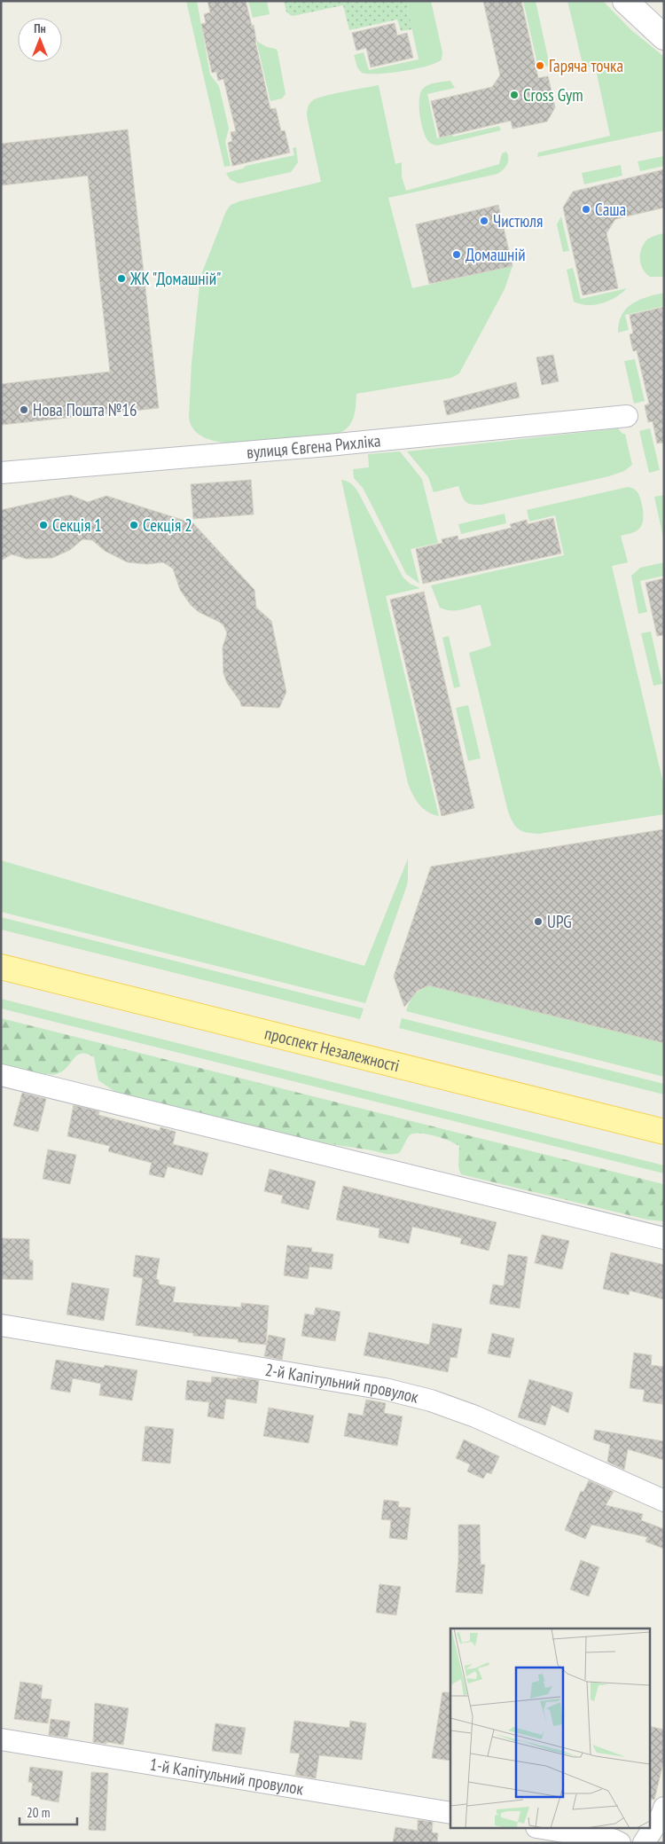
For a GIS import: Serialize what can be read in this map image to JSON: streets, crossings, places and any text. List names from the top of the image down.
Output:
{
  "streets": {
    "main road": ["проспект Незалежності"],
    "street": ["вулиця Євгена Рихліка", "2-й Капітульний провулок", "1-й Капітульний провулок"]
  },
  "places": [
    "Гаряча точка",
    "Cross Gym",
    "Саша",
    "Чистюля",
    "Домашній",
    "ЖК \"Домашній\"",
    "Нова Пошта №16",
    "Секція 1",
    "Секція 2",
    "UPG"
  ],
  "scale_bar": "20 m",
  "north": "top"
}
